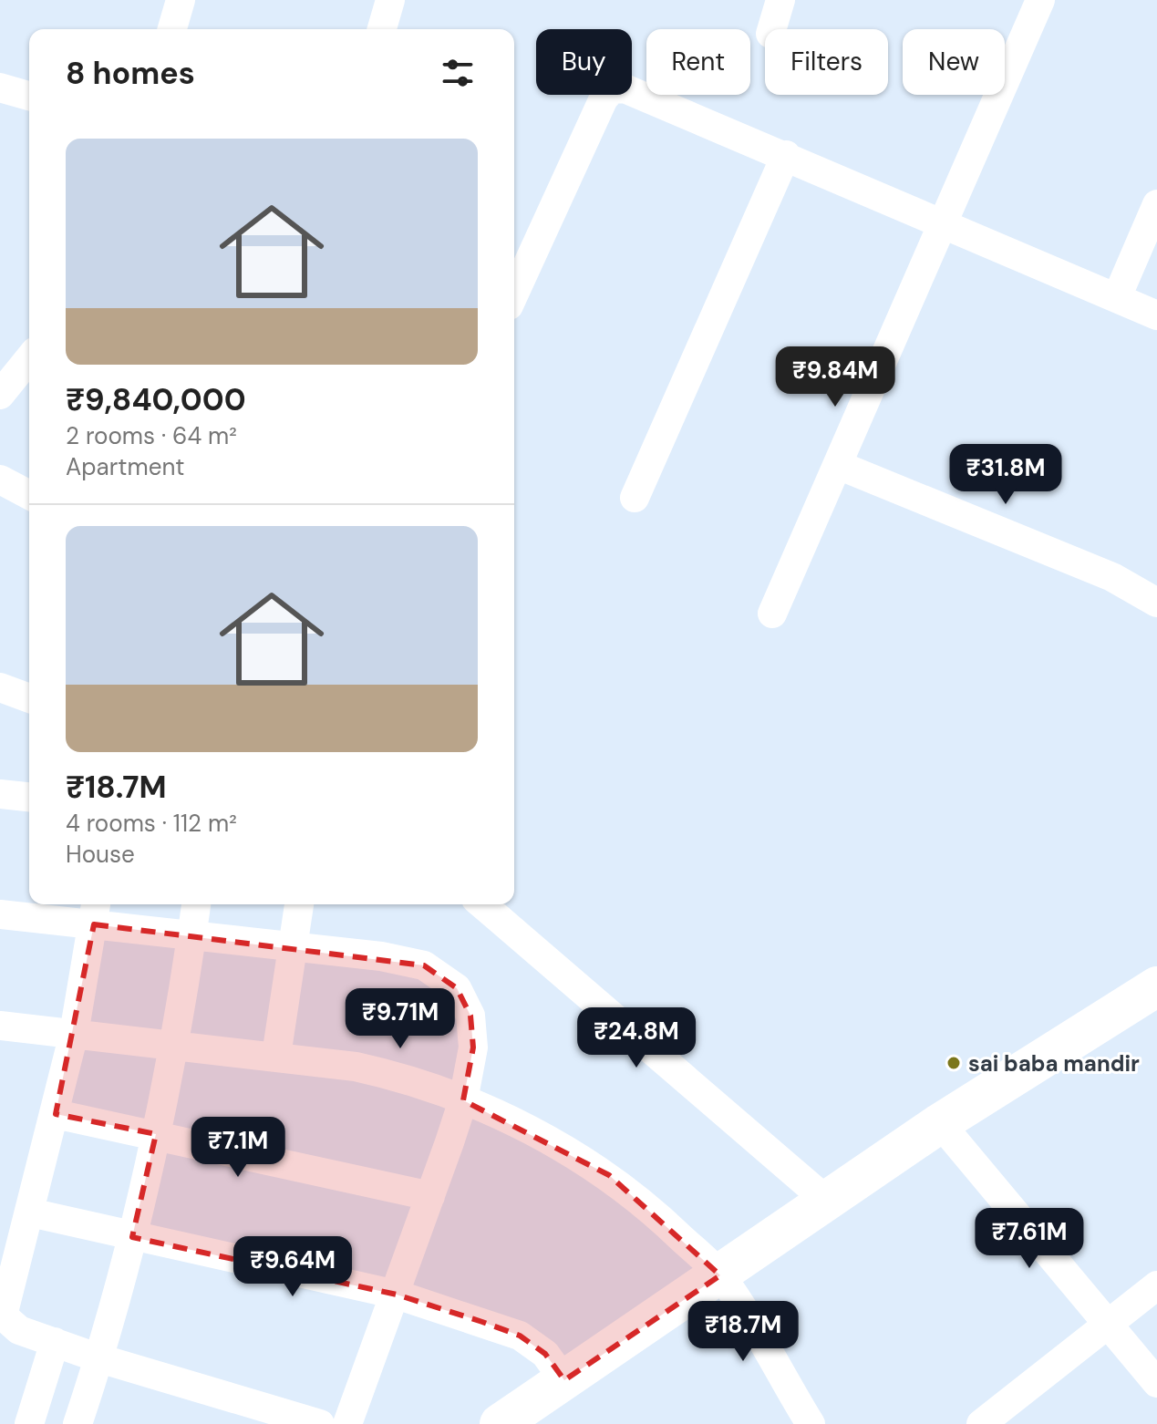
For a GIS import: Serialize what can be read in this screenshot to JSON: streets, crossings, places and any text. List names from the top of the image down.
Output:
{
  "places": ["sai baba mandir"],
  "page": {
    "chip": [
      "Buy",
      "Rent",
      "Filters",
      "New"
    ],
    "heading": "8 homes",
    "list": [
      {
        "name": "₹9,840,000",
        "note": "2 rooms · 64 m² · Apartment"
      },
      {
        "name": "₹18.7M",
        "note": "4 rooms · 112 m² · House"
      }
    ],
    "price": [
      "₹9.84M",
      "₹31.8M",
      "₹9.71M",
      "₹24.8M",
      "₹7.1M",
      "₹7.61M",
      "₹9.64M",
      "₹18.7M"
    ]
  }
}
